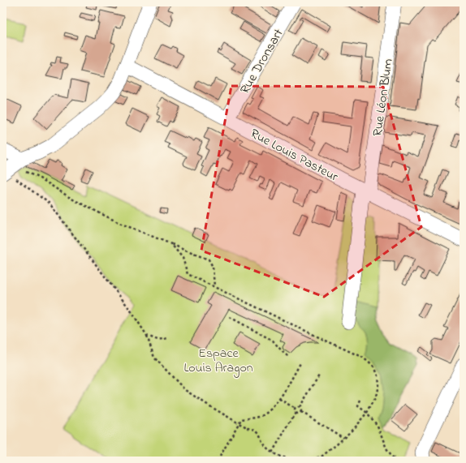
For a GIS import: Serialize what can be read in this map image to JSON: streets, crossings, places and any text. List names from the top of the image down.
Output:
{
  "streets": {
    "street": ["Rue Dronsart", "Rue Léon Blum", "Rue Louis Pasteur"]
  },
  "crossings": [
    ["Rue Dronsart", "Rue Louis Pasteur"],
    ["Rue Léon Blum", "Rue Louis Pasteur"]
  ],
  "parks": ["Espace Louis Aragon"]
}
